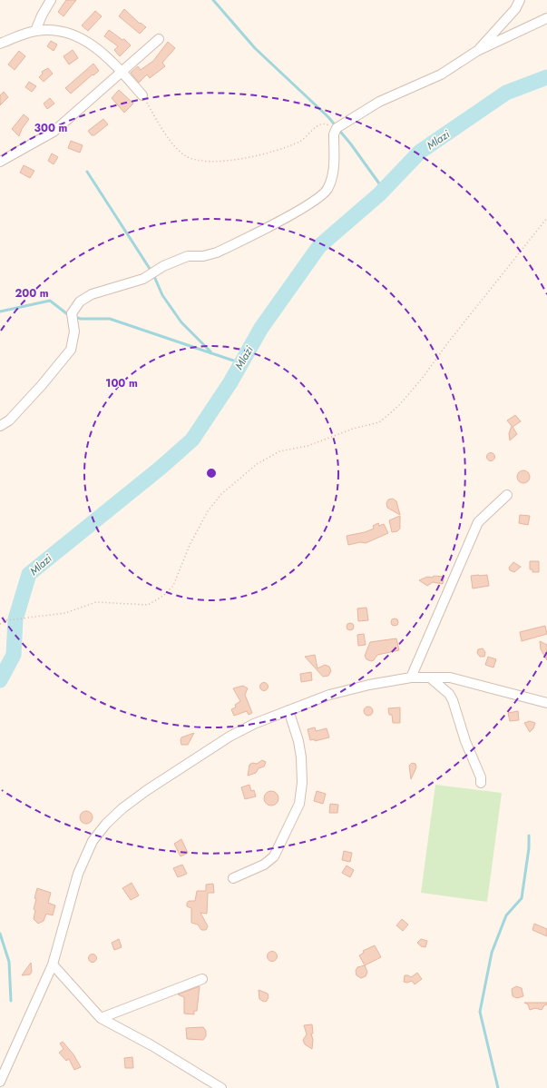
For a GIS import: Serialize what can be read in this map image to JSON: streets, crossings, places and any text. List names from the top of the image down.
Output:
{
  "water": ["Mlazi"],
  "rings": ["300 m", "200 m", "100 m"]
}
